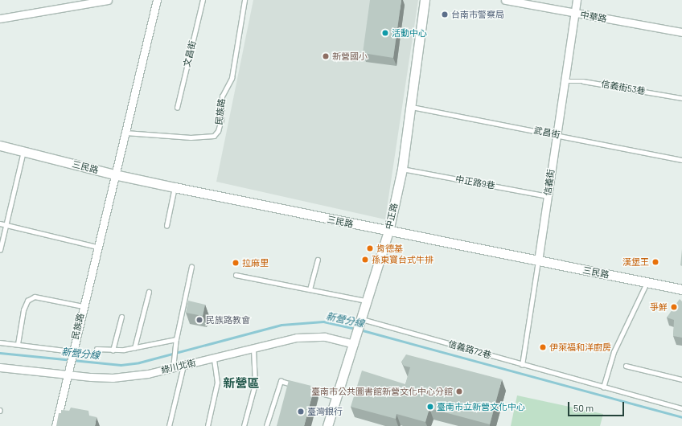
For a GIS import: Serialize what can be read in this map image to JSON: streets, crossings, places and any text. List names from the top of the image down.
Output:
{
  "streets": {
    "street": [
      "中華路",
      "民族路",
      "三民路",
      "信義街",
      "中正路",
      "綠川北街"
    ],
    "lane": [
      "文昌街",
      "信義街53巷",
      "武昌街",
      "中正路9巷",
      "信義路72巷"
    ]
  },
  "crossings": [
    ["中華路", "信義街"],
    ["信義街53巷", "信義街"],
    ["民族路", "三民路"],
    ["民族路", "綠川北街"],
    ["武昌街", "信義街"],
    ["武昌街", "中正路"],
    ["三民路", "信義街"],
    ["三民路", "中正路"],
    ["中正路9巷", "信義街"],
    ["中正路9巷", "中正路"],
    ["信義街", "信義路72巷"],
    ["中正路", "信義路72巷"],
    ["中正路", "綠川北街"]
  ],
  "districts": ["新營區"],
  "water": ["新營分線"],
  "places": [
    "台南市警察局",
    "活動中心",
    "新營國小",
    "肯德基",
    "孫東寶台式牛排",
    "漢堡王",
    "拉麻里",
    "爭鮮",
    "民族路教會",
    "伊萊福和洋廚房",
    "臺南市公共圖書館新營文化中心分館",
    "臺南市立新營文化中心",
    "臺灣銀行"
  ],
  "scale_bar": "50 m"
}
